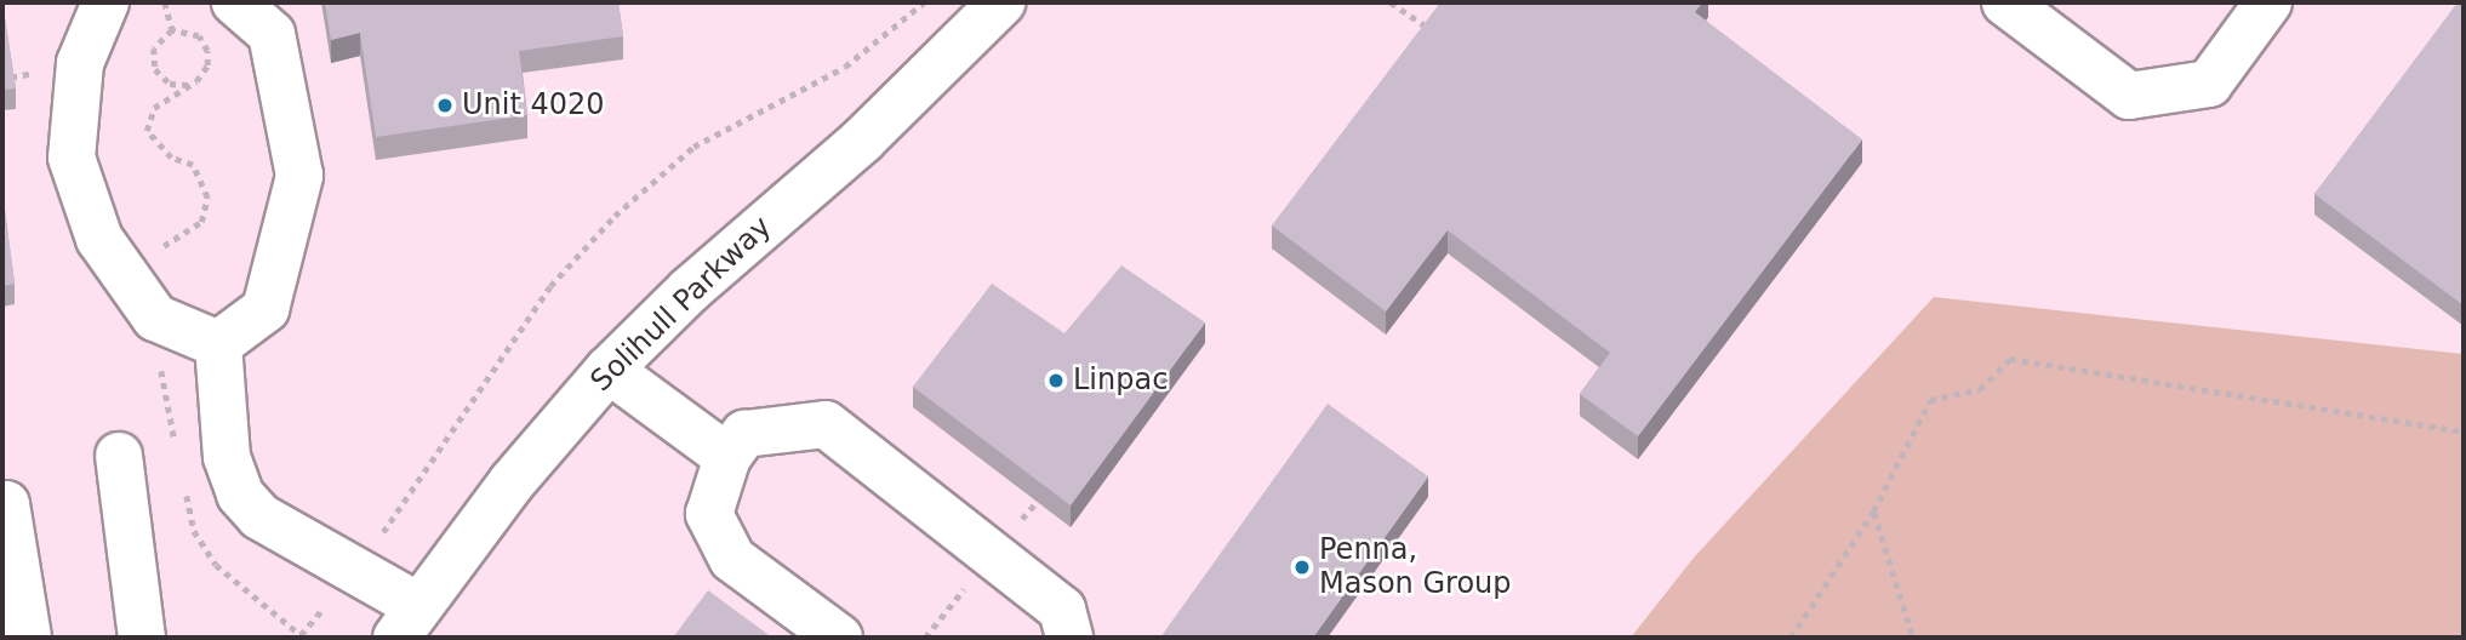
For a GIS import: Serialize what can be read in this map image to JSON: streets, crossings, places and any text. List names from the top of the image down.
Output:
{
  "streets": {
    "street": ["Solihull Parkway"]
  },
  "places": ["Unit 4020", "Linpac", "Penna, Mason Group"]
}
